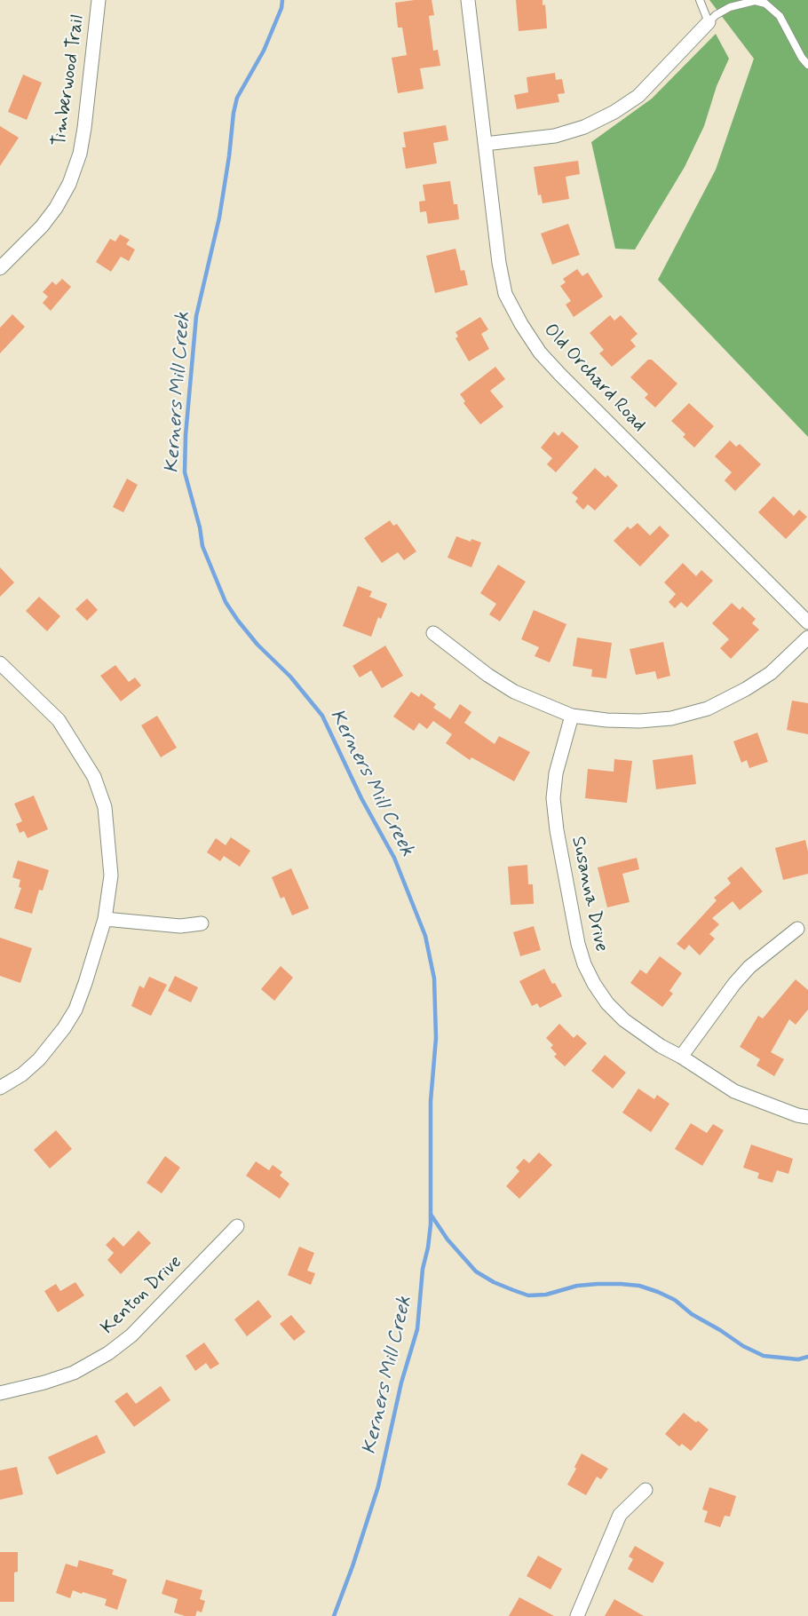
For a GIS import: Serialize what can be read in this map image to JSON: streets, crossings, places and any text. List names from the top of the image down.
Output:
{
  "streets": {
    "street": [
      "Timberwood Trail",
      "Old Orchard Road",
      "Susanna Drive",
      "Kenton Drive"
    ]
  },
  "water": ["Kerners Mill Creek"]
}
